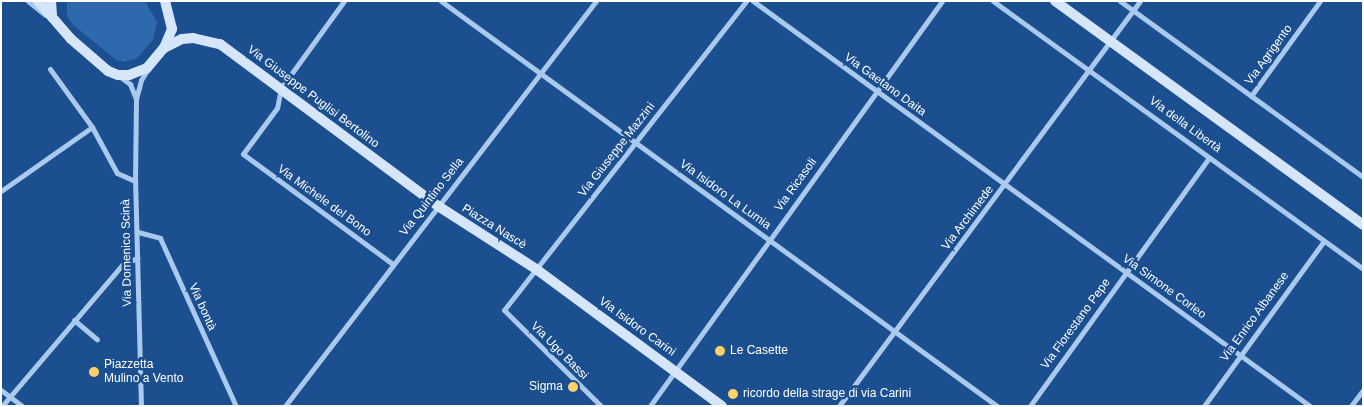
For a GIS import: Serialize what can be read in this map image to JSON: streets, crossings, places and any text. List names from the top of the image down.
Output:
{
  "streets": {
    "street": [
      "Via Agrigento",
      "Via Gaetano Daita",
      "Via Giuseppe Puglisi Bertolino",
      "Via della Libertà",
      "Via Giuseppe Mazzini",
      "Via Ricasoli",
      "Via Isidoro La Lumia",
      "Via Quintino Sella",
      "Via Michele del Bono",
      "Via Archimede",
      "Piazza Nascè",
      "Via Domenico Scinà",
      "Via Simone Corleo",
      "Via bontà",
      "Via Enrico Albanese",
      "Via Florestano Pepe",
      "Via Isidoro Carini",
      "Via Ugo Bassi"
    ]
  },
  "crossings": [
    ["Via Gaetano Daita", "Via Ricasoli"],
    ["Via Gaetano Daita", "Via Archimede"],
    ["Via Gaetano Daita", "Via Simone Corleo"],
    ["Via Giuseppe Puglisi Bertolino", "Via Quintino Sella"],
    ["Via Giuseppe Puglisi Bertolino", "Via Michele del Bono"],
    ["Via Giuseppe Puglisi Bertolino", "Piazza Nascè"],
    ["Via della Libertà", "Via Archimede"],
    ["Via della Libertà", "Via Enrico Albanese"],
    ["Via della Libertà", "Via Florestano Pepe"],
    ["Via Giuseppe Mazzini", "Via Isidoro La Lumia"],
    ["Via Giuseppe Mazzini", "Piazza Nascè"],
    ["Via Giuseppe Mazzini", "Via Isidoro Carini"],
    ["Via Giuseppe Mazzini", "Via Ugo Bassi"],
    ["Via Ricasoli", "Via Isidoro La Lumia"],
    ["Via Ricasoli", "Via Isidoro Carini"],
    ["Via Isidoro La Lumia", "Via Quintino Sella"],
    ["Via Isidoro La Lumia", "Via Archimede"],
    ["Via Quintino Sella", "Via Michele del Bono"],
    ["Via Quintino Sella", "Piazza Nascè"],
    ["Via Archimede", "Via Simone Corleo"],
    ["Piazza Nascè", "Via Isidoro Carini"],
    ["Via Domenico Scinà", "Via bontà"],
    ["Via Simone Corleo", "Via Enrico Albanese"],
    ["Via Simone Corleo", "Via Florestano Pepe"]
  ],
  "places": [
    "Le Casette",
    "Piazzetta Mulino a Vento",
    "Sigma",
    "ricordo della strage di via Carini"
  ]
}
